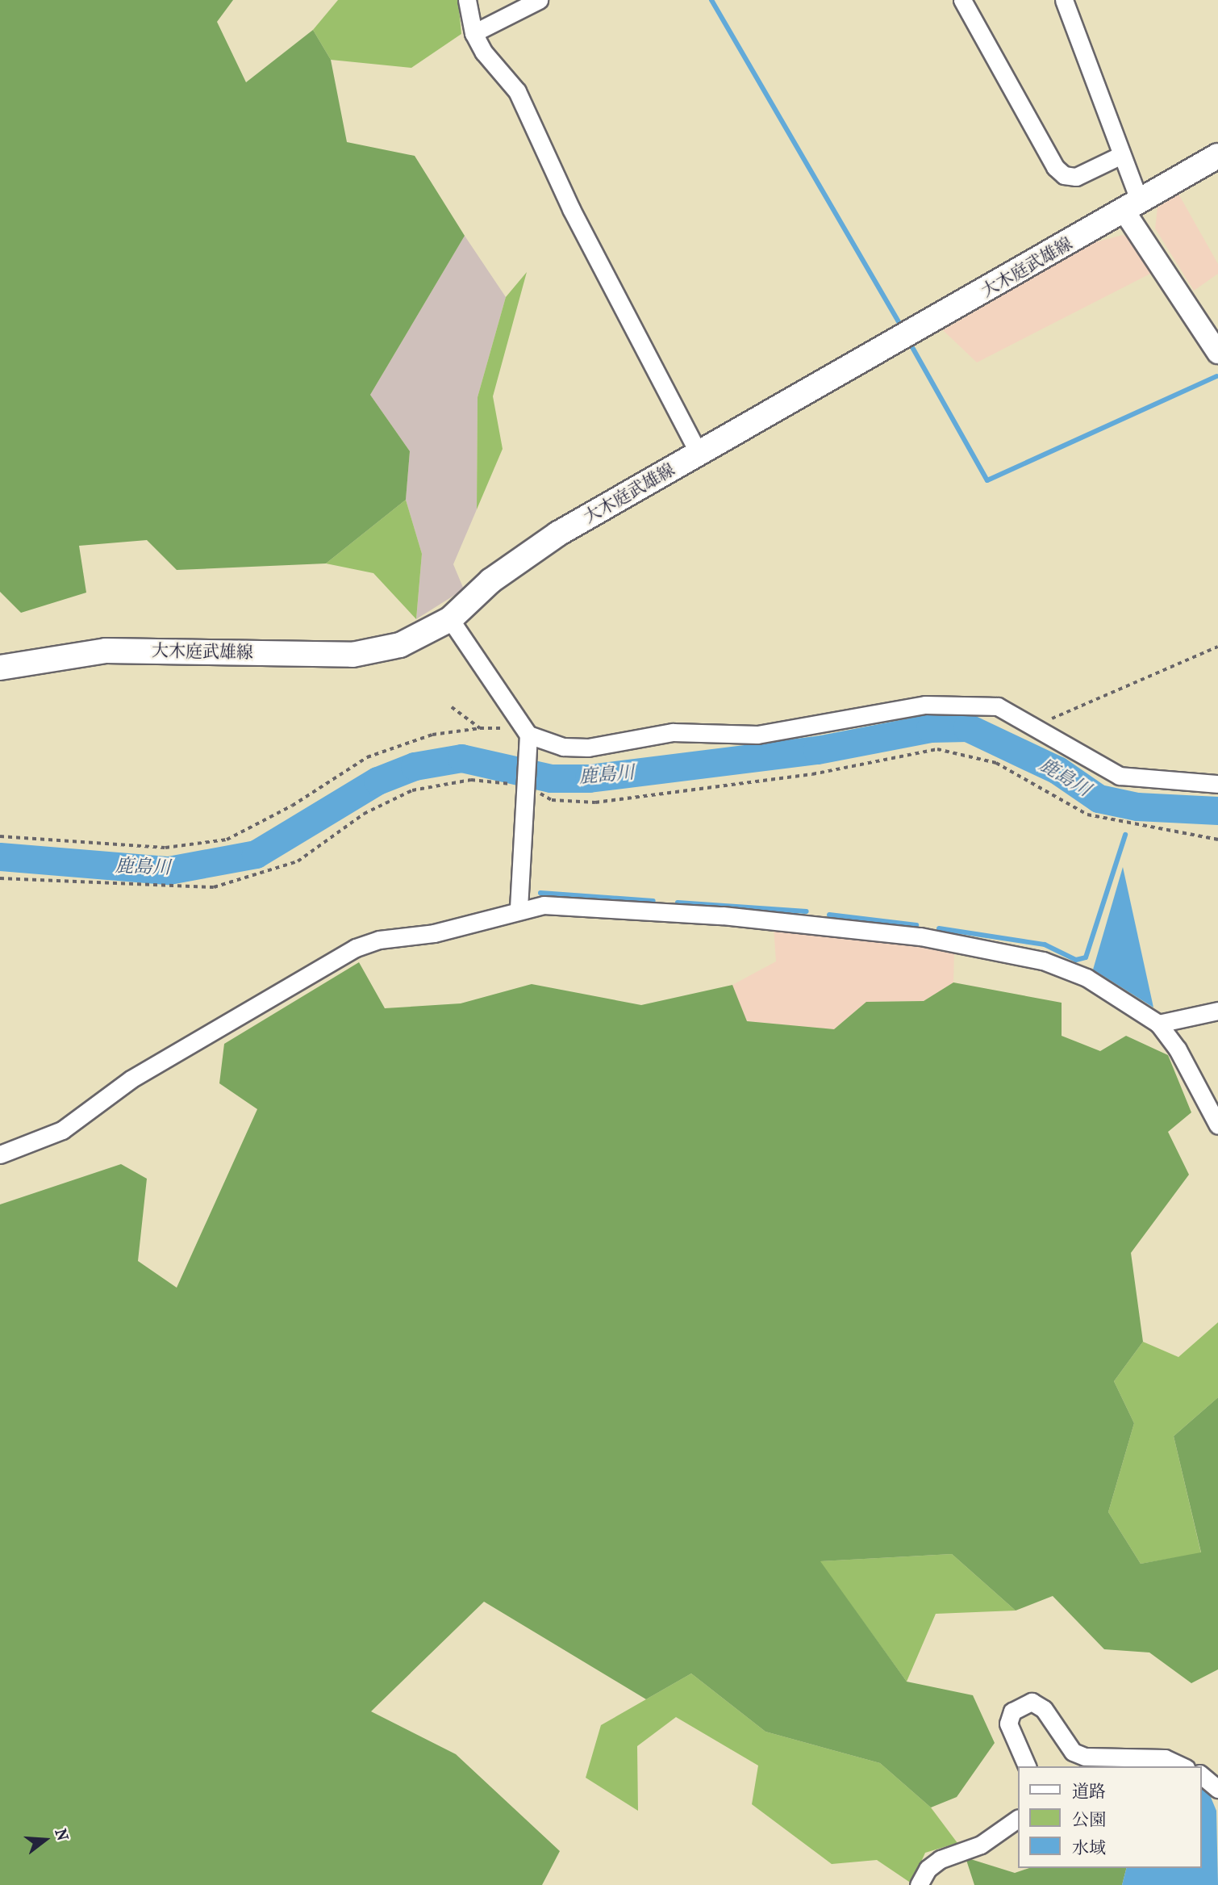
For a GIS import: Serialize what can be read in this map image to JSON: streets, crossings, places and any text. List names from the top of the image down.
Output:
{
  "streets": {
    "main road": ["大木庭武雄線"]
  },
  "water": ["鹿島川"],
  "legend": ["道路", "公園", "水域"],
  "north": "right"
}
